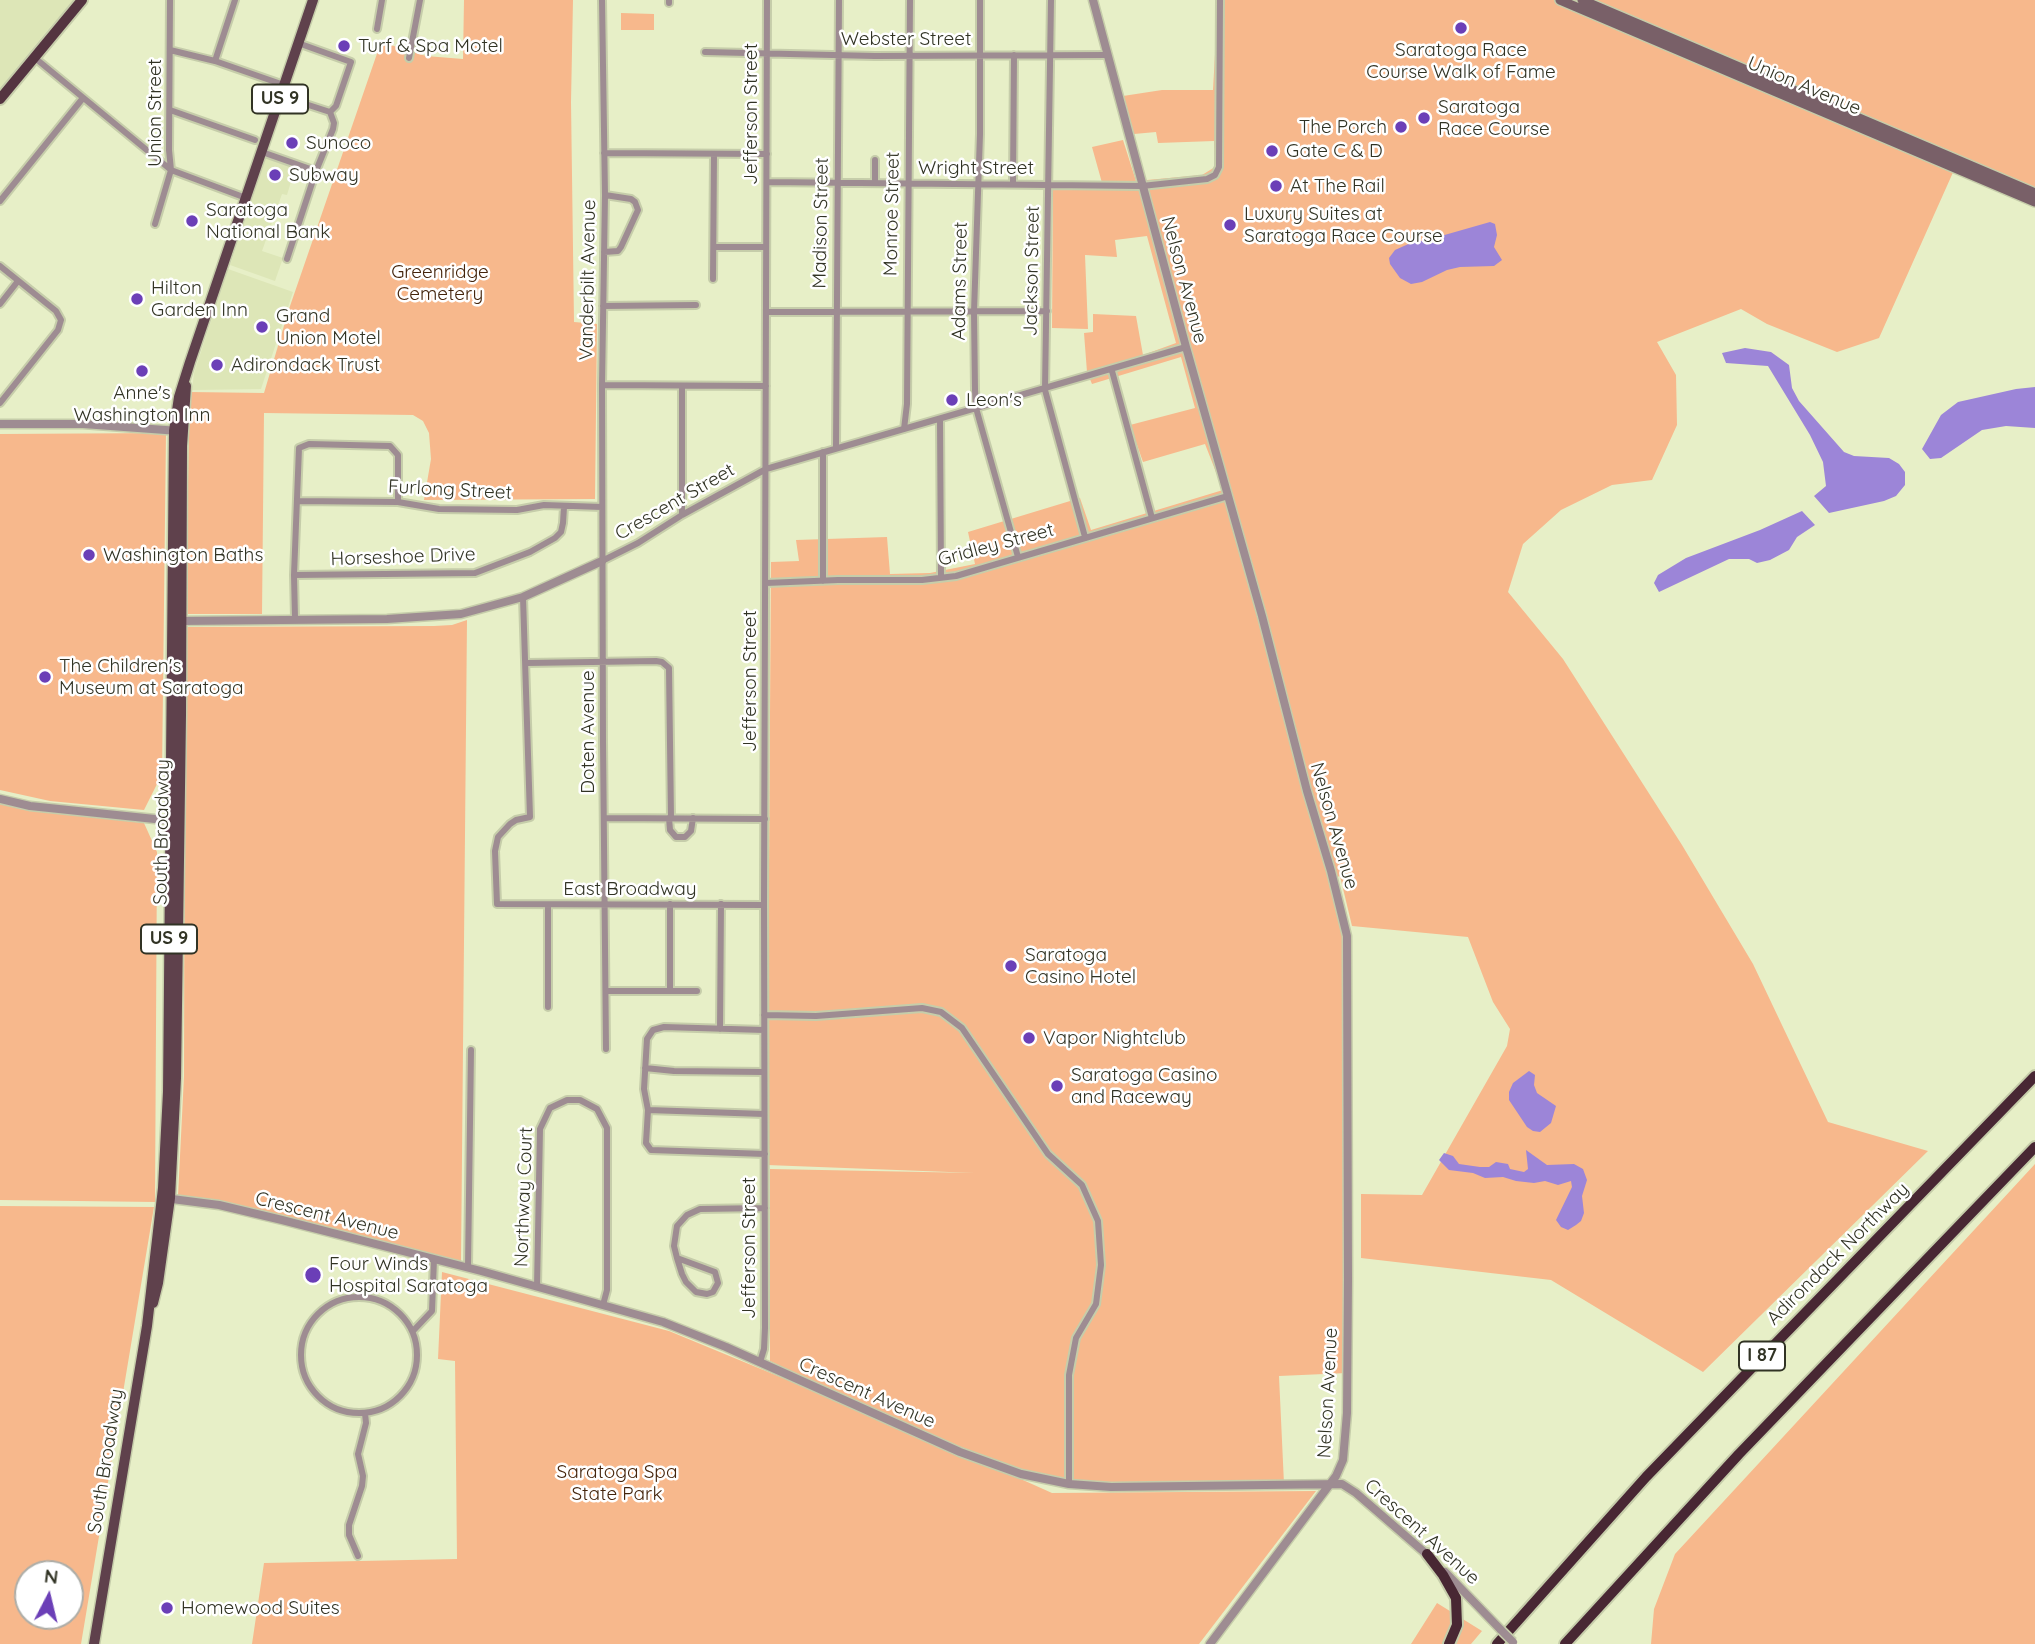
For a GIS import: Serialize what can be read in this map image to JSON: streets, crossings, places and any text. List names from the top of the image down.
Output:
{
  "streets": {
    "highway": ["Adirondack Northway", "I 87"],
    "main road": ["Union Avenue", "US 9", "South Broadway"],
    "street": [
      "Webster Street",
      "Union Street",
      "Jefferson Street",
      "Wright Street",
      "Monroe Street",
      "Madison Street",
      "Jackson Street",
      "Vanderbilt Avenue",
      "Nelson Avenue",
      "Adams Street",
      "Furlong Street",
      "Crescent Street",
      "Gridley Street",
      "Horseshoe Drive",
      "Doten Avenue",
      "East Broadway",
      "Northway Court",
      "Crescent Avenue"
    ]
  },
  "crossings": [
    ["Webster Street", "Jefferson Street"],
    ["Webster Street", "Monroe Street"],
    ["Webster Street", "Madison Street"],
    ["Webster Street", "Jackson Street"],
    ["Webster Street", "Nelson Avenue"],
    ["Webster Street", "Adams Street"],
    ["Jefferson Street", "Wright Street"],
    ["Jefferson Street", "Crescent Street"],
    ["Jefferson Street", "Gridley Street"],
    ["Jefferson Street", "East Broadway"],
    ["Jefferson Street", "Crescent Avenue"],
    ["Wright Street", "Monroe Street"],
    ["Wright Street", "Madison Street"],
    ["Wright Street", "Jackson Street"],
    ["Wright Street", "Nelson Avenue"],
    ["Wright Street", "Adams Street"],
    ["Monroe Street", "Crescent Street"],
    ["Madison Street", "Crescent Street"],
    ["Jackson Street", "Crescent Street"],
    ["Jackson Street", "Gridley Street"],
    ["Vanderbilt Avenue", "Furlong Street"],
    ["Vanderbilt Avenue", "Crescent Street"],
    ["Vanderbilt Avenue", "Doten Avenue"],
    ["Nelson Avenue", "Crescent Street"],
    ["Nelson Avenue", "Gridley Street"],
    ["Nelson Avenue", "Crescent Avenue"],
    ["Adams Street", "Crescent Street"],
    ["Adams Street", "Gridley Street"],
    ["Furlong Street", "Horseshoe Drive"],
    ["Crescent Street", "Doten Avenue"],
    ["Crescent Street", "South Broadway"],
    ["Doten Avenue", "East Broadway"],
    ["South Broadway", "Crescent Avenue"],
    ["Northway Court", "Crescent Avenue"]
  ],
  "parks": ["Greenridge Cemetery", "Saratoga Spa State Park"],
  "places": [
    "Saratoga Race Course Walk of Fame",
    "Turf & Spa Motel",
    "Saratoga Race Course",
    "The Porch",
    "Sunoco",
    "Gate C & D",
    "Subway",
    "At The Rail",
    "Saratoga National Bank",
    "Luxury Suites at Saratoga Race Course",
    "Hilton Garden Inn",
    "Grand Union Motel",
    "Adirondack Trust",
    "Anne's Washington Inn",
    "Leon's",
    "Washington Baths",
    "The Children's Museum at Saratoga",
    "Saratoga Casino Hotel",
    "Vapor Nightclub",
    "Saratoga Casino and Raceway",
    "Four Winds Hospital Saratoga",
    "Homewood Suites"
  ],
  "north": "top"
}
